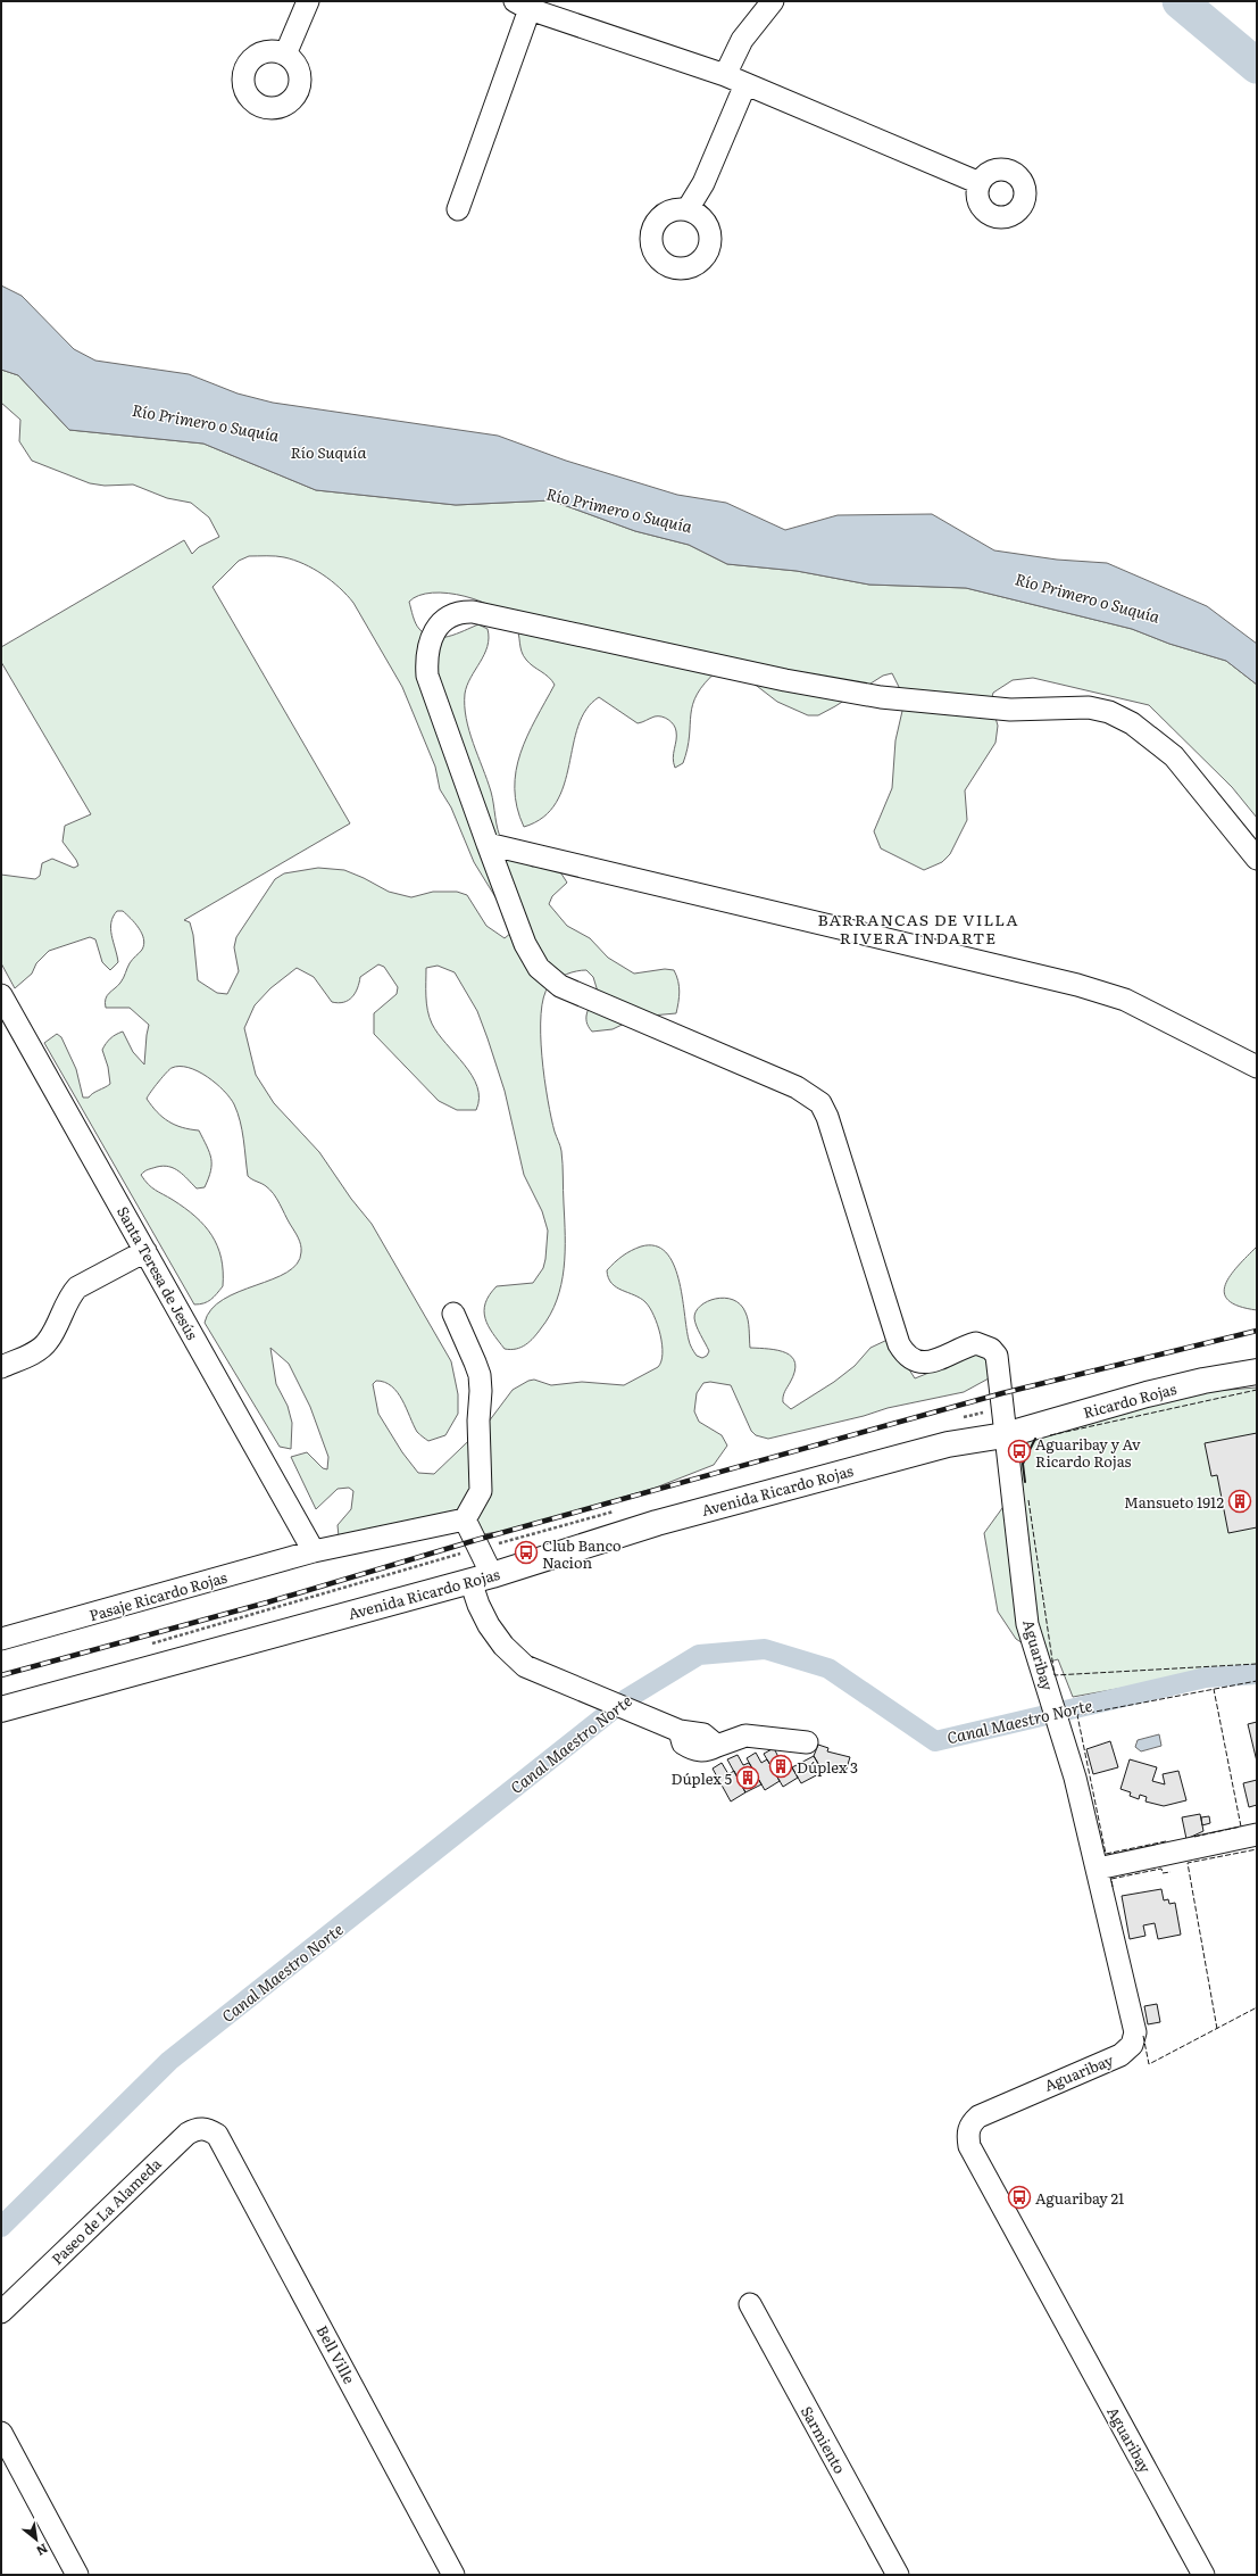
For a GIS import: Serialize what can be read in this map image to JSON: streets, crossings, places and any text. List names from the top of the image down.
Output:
{
  "streets": {
    "main road": ["Ricardo Rojas", "Avenida Ricardo Rojas"],
    "street": [
      "Santa Teresa de Jesús",
      "Pasaje Ricardo Rojas",
      "Aguaribay",
      "Paseo de La Alameda",
      "Bell Ville",
      "Sarmiento"
    ]
  },
  "crossings": [
    ["Santa Teresa de Jesús", "Pasaje Ricardo Rojas"],
    ["Ricardo Rojas", "Avenida Ricardo Rojas"],
    ["Ricardo Rojas", "Aguaribay"],
    ["Avenida Ricardo Rojas", "Aguaribay"],
    ["Paseo de La Alameda", "Bell Ville"]
  ],
  "districts": ["BARRANCAS DE VILLA RIVERA INDARTE"],
  "water": ["Río Primero o Suquía", "Río Suquía", "Canal Maestro Norte"],
  "places": {
    "bus stop": ["Aguaribay y Av Ricardo Rojas", "Club Banco Nacion", "Aguaribay 21"],
    "building": ["Mansueto 1912", "Dúplex 3", "Dúplex 5"]
  },
  "north": "bottom right"
}
